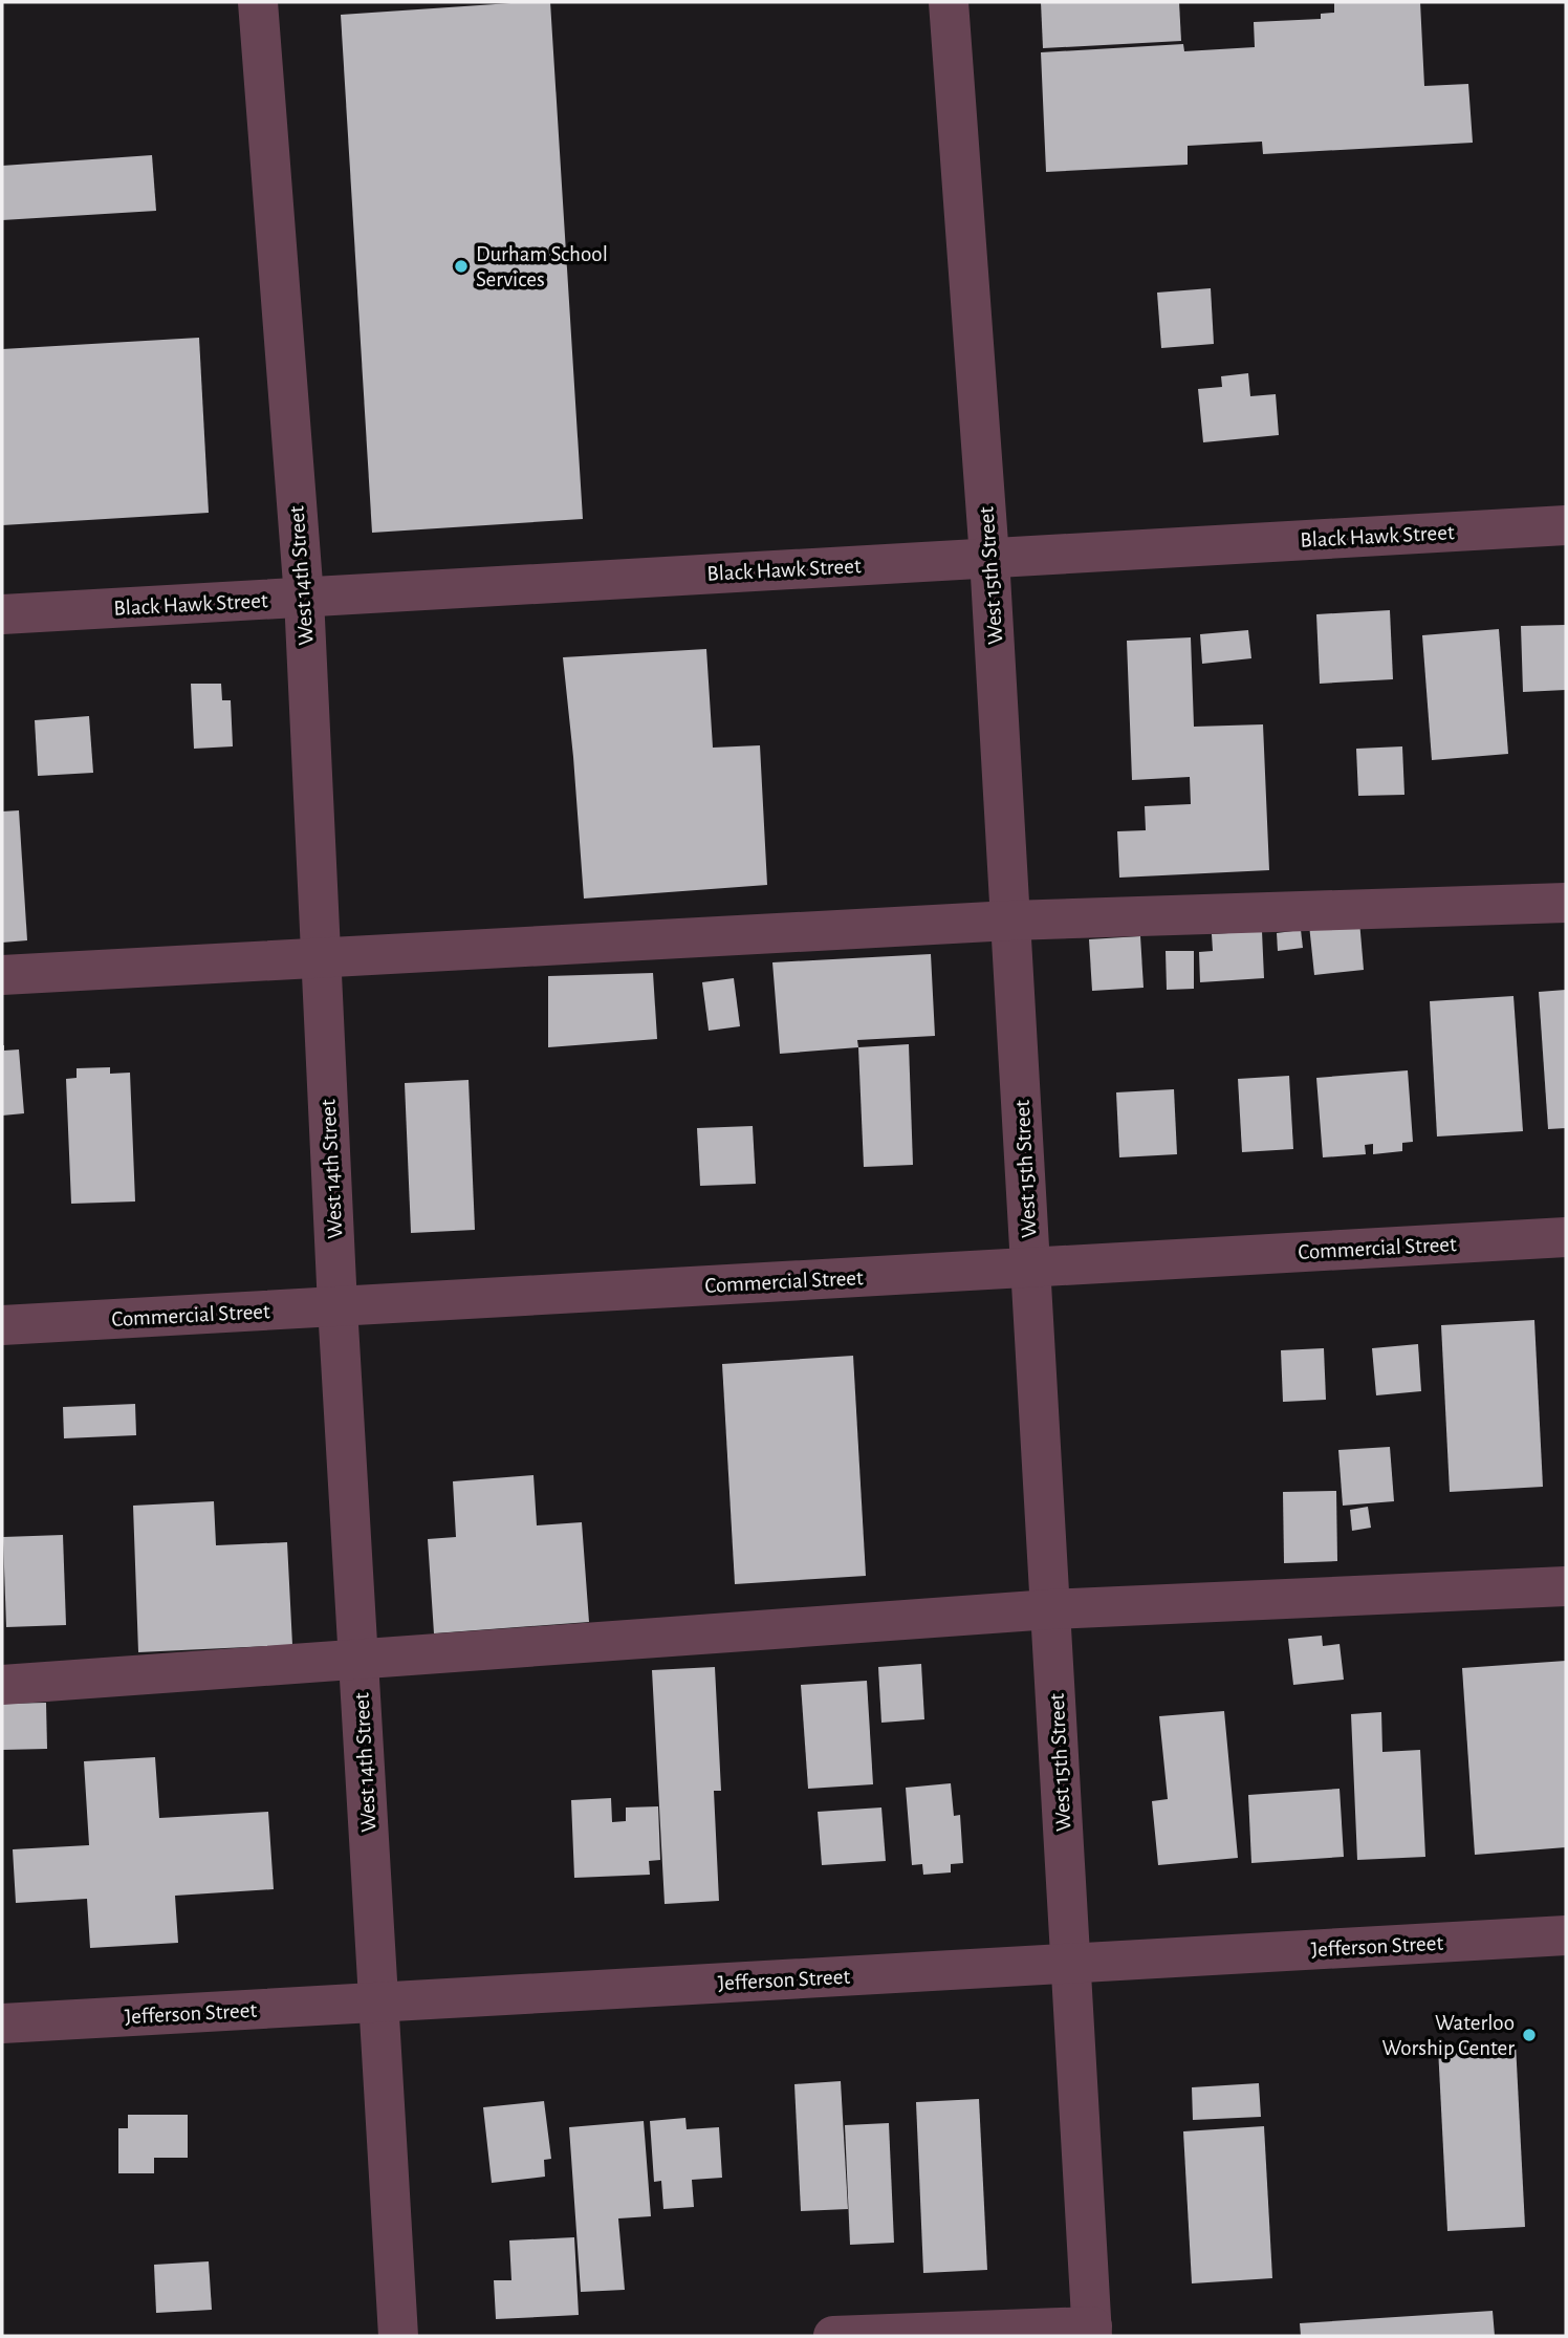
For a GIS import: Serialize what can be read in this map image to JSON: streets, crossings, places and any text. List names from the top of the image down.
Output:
{
  "streets": {
    "street": [
      "Black Hawk Street",
      "West 14th Street",
      "West 15th Street",
      "Commercial Street",
      "Jefferson Street"
    ]
  },
  "crossings": [
    ["Black Hawk Street", "West 14th Street"],
    ["Black Hawk Street", "West 15th Street"],
    ["West 14th Street", "Commercial Street"],
    ["West 14th Street", "Jefferson Street"],
    ["West 15th Street", "Commercial Street"],
    ["West 15th Street", "Jefferson Street"]
  ],
  "places": ["Durham School Services", "Waterloo Worship Center"]
}
